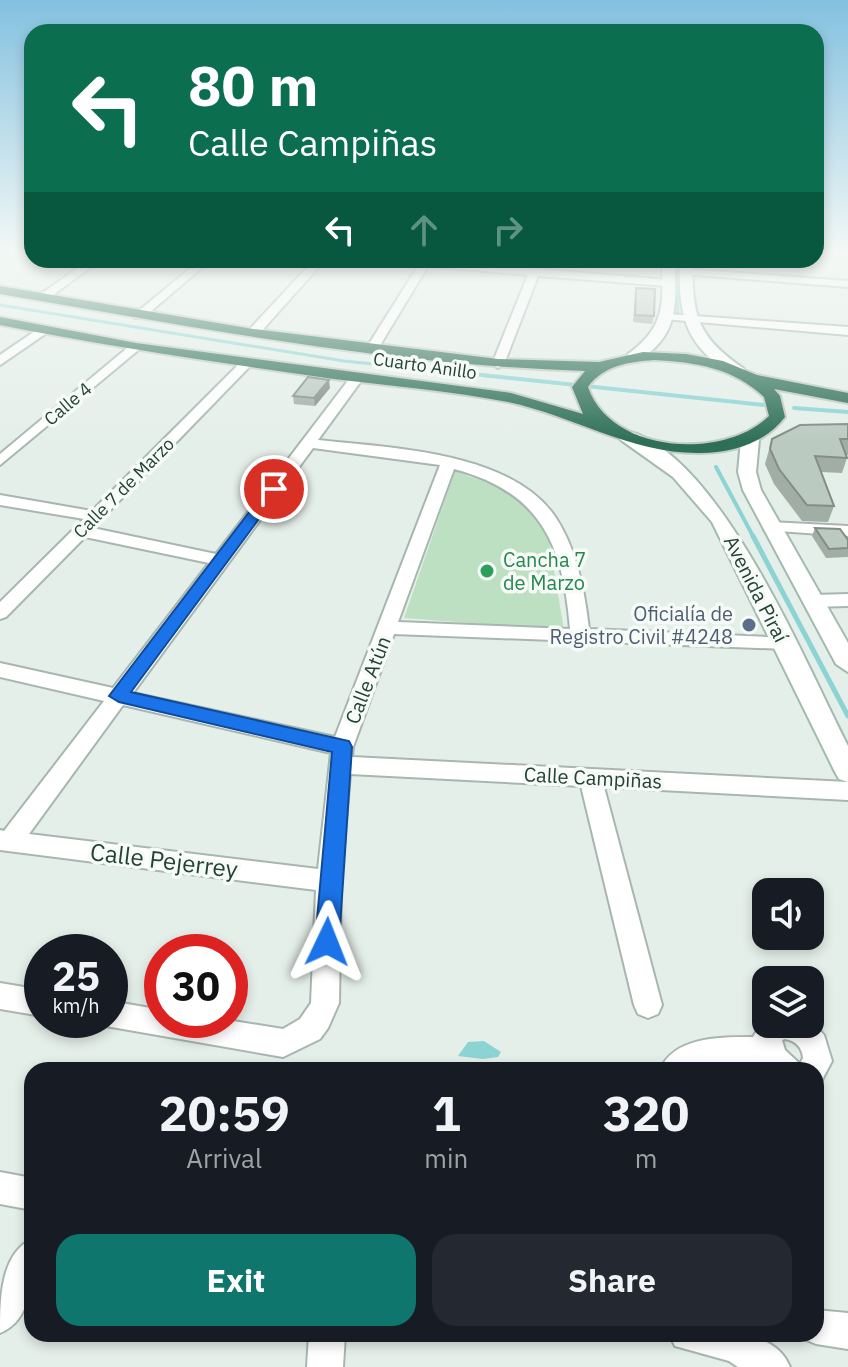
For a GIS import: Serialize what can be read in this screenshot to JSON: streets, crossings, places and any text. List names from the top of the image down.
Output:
{
  "streets": {
    "highway": ["Cuarto Anillo"],
    "main road": ["Avenida Piraí"],
    "street": [
      "Calle 4",
      "Calle 7 de Marzo",
      "Calle Atún",
      "Calle Campiñas",
      "Calle Pejerrey"
    ]
  },
  "crossings": [
    ["Cuarto Anillo", "Calle 4"],
    ["Cuarto Anillo", "Calle 7 de Marzo"],
    ["Cuarto Anillo", "Avenida Piraí"],
    ["Calle Atún", "Calle Campiñas"],
    ["Calle Atún", "Calle Pejerrey"]
  ],
  "places": ["Cancha 7 de Marzo", "Oficialía de Registro Civil #4248"],
  "page": {
    "turn": ["80 m", "Calle Campiñas"],
    "speed": "25 km/h",
    "limit": "30",
    "eta": [
      "20:59",
      "Arrival",
      "1",
      "min",
      "320",
      "m"
    ],
    "buttons": ["Exit", "Share"]
  }
}
